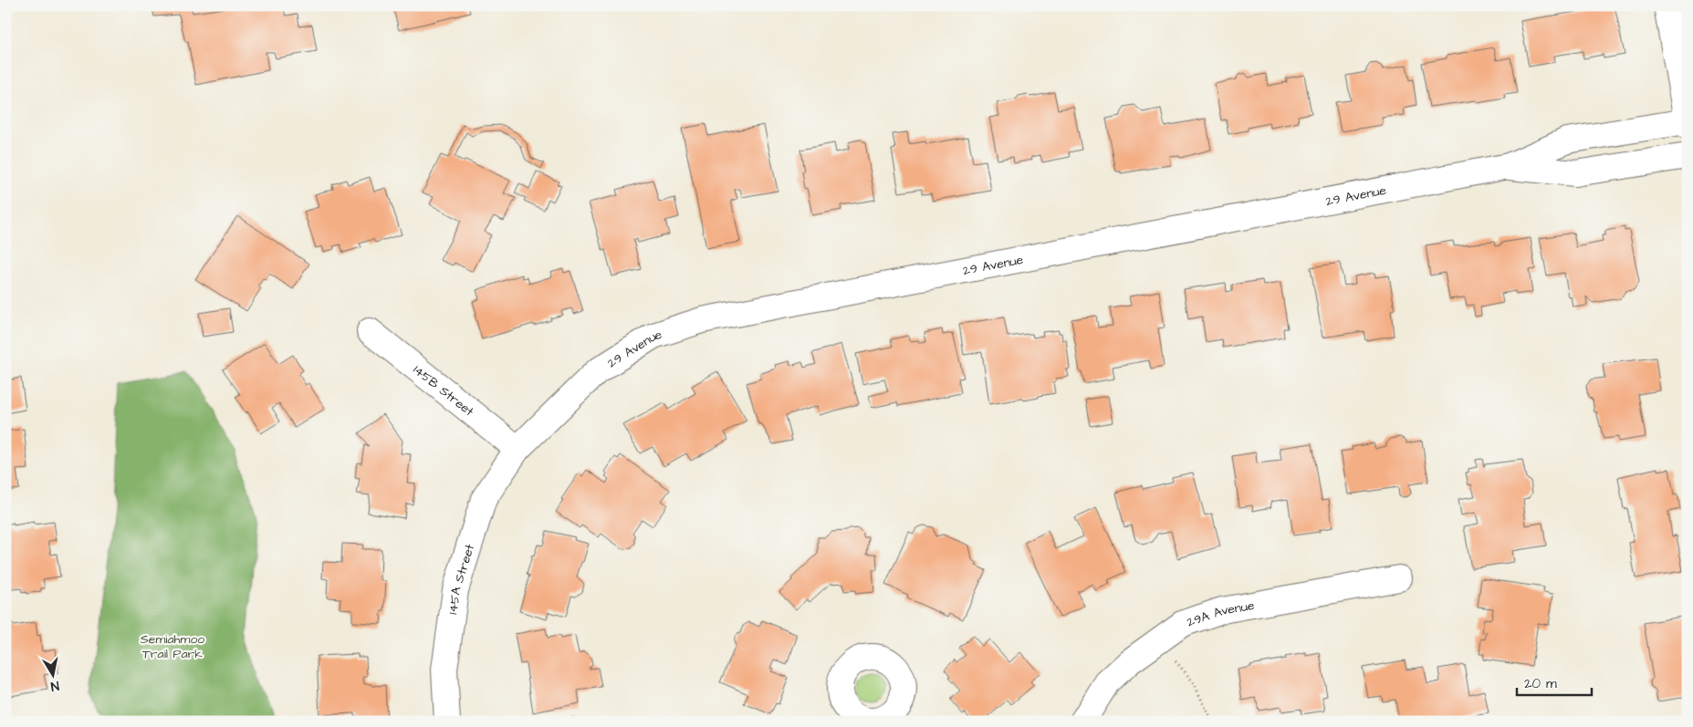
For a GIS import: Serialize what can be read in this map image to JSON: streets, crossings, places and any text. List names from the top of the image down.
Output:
{
  "streets": {
    "street": [
      "29 Avenue",
      "145B Street",
      "145A Street",
      "29A Avenue"
    ]
  },
  "crossings": [
    ["29 Avenue", "145B Street"],
    ["29 Avenue", "145A Street"],
    ["145B Street", "145A Street"]
  ],
  "parks": ["Semiahmoo Trail Park"],
  "scale_bar": "20 m",
  "north": "bottom"
}
